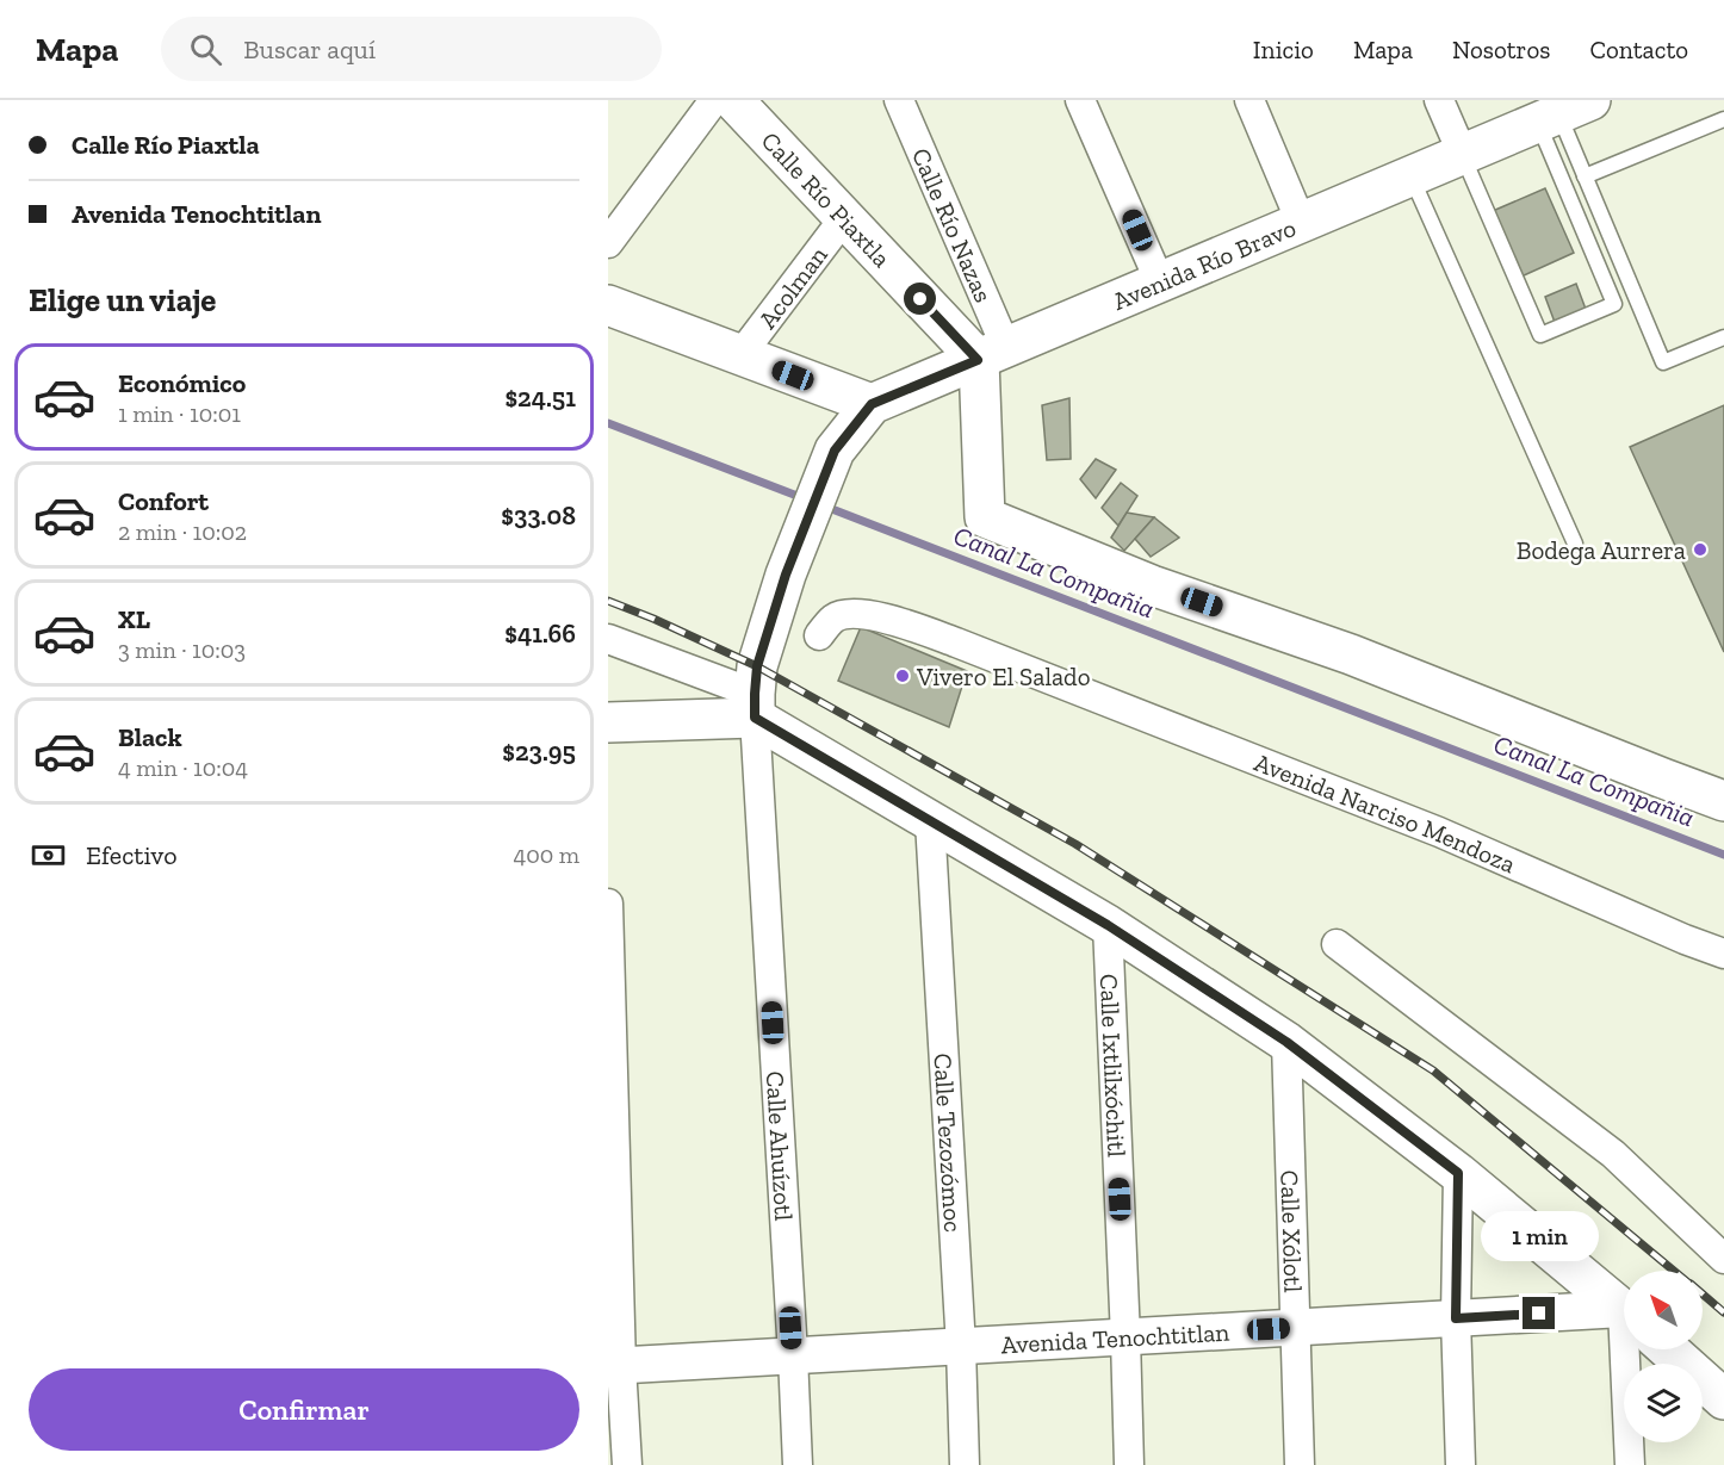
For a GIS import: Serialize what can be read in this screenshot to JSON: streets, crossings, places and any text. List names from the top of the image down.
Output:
{
  "streets": {
    "main road": ["Calle Río Piaxtla", "Avenida Río Bravo", "Calle Ahuízotl"],
    "street": [
      "Calle Río Nazas",
      "Acolman",
      "Avenida Narciso Mendoza",
      "Calle Ixtlilxóchitl",
      "Calle Tezozómoc",
      "Calle Xólotl",
      "Avenida Tenochtitlan"
    ]
  },
  "crossings": [
    ["Calle Río Piaxtla", "Calle Río Nazas"],
    ["Calle Río Piaxtla", "Avenida Río Bravo"],
    ["Calle Río Piaxtla", "Acolman"],
    ["Calle Río Nazas", "Avenida Río Bravo"],
    ["Avenida Río Bravo", "Calle Ahuízotl"],
    ["Calle Ixtlilxóchitl", "Avenida Tenochtitlan"],
    ["Calle Tezozómoc", "Avenida Tenochtitlan"],
    ["Calle Ahuízotl", "Avenida Tenochtitlan"],
    ["Calle Xólotl", "Avenida Tenochtitlan"]
  ],
  "water": ["Canal La Compañia"],
  "places": ["Bodega Aurrera", "Vivero El Salado"],
  "north": "top left",
  "page": {
    "header": "Mapa",
    "search": "Buscar aquí",
    "nav": [
      "Inicio",
      "Mapa",
      "Nosotros",
      "Contacto"
    ],
    "banner": ["Calle Río Piaxtla", "Avenida Tenochtitlan"],
    "heading": "Elige un viaje",
    "list": [
      {
        "name": "Económico",
        "note": "1 min · 10:01",
        "value": "$24.51"
      },
      {
        "name": "Confort",
        "note": "2 min · 10:02",
        "value": "$33.08"
      },
      {
        "name": "XL",
        "note": "3 min · 10:03",
        "value": "$41.66"
      },
      {
        "name": "Black",
        "note": "4 min · 10:04",
        "value": "$23.95"
      }
    ],
    "pay": ["Efectivo", "400 m"],
    "bubble": "1 min",
    "buttons": "Confirmar"
  }
}
